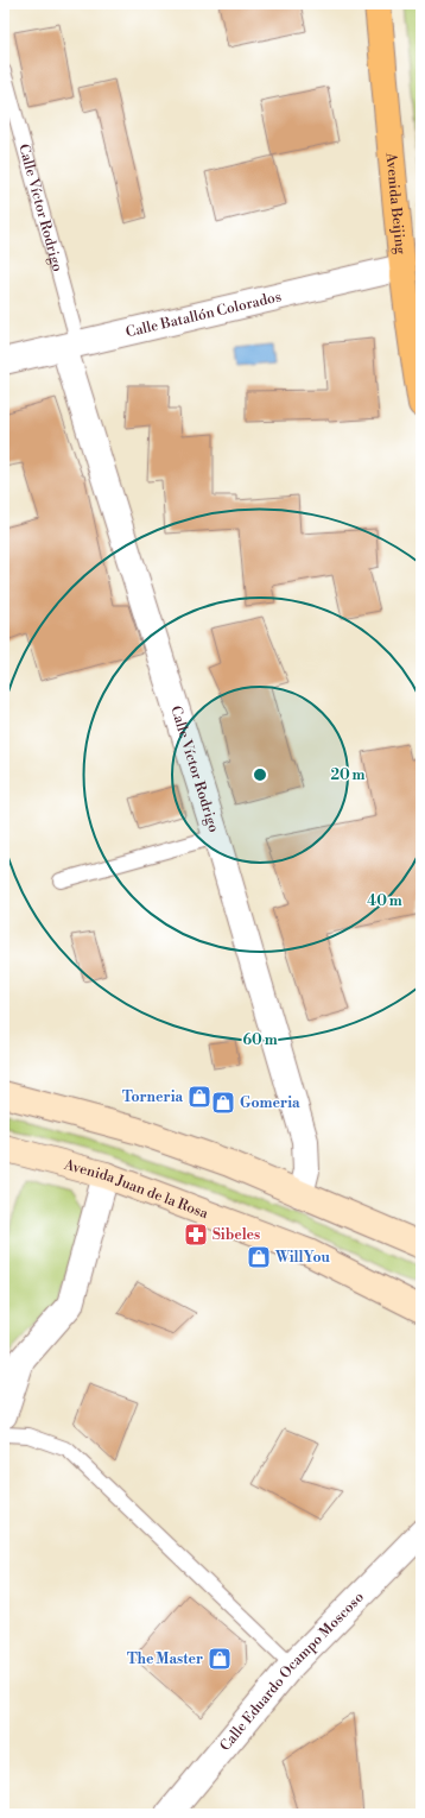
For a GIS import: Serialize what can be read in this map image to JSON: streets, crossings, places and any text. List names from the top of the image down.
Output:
{
  "streets": {
    "main road": ["Avenida Beijing", "Avenida Juan de la Rosa"],
    "street": ["Calle Víctor Rodrigo", "Calle Batallón Colorados", "Calle Eduardo Ocampo Moscoso"]
  },
  "crossings": [
    ["Avenida Beijing", "Calle Batallón Colorados"],
    ["Calle Víctor Rodrigo", "Calle Batallón Colorados"]
  ],
  "places": {
    "shop": [
      "Torneria",
      "Gomeria",
      "WillYou",
      "The Master"
    ],
    "pharmacy": ["Sibeles"]
  },
  "rings": ["20 m", "40 m", "60 m"]
}
